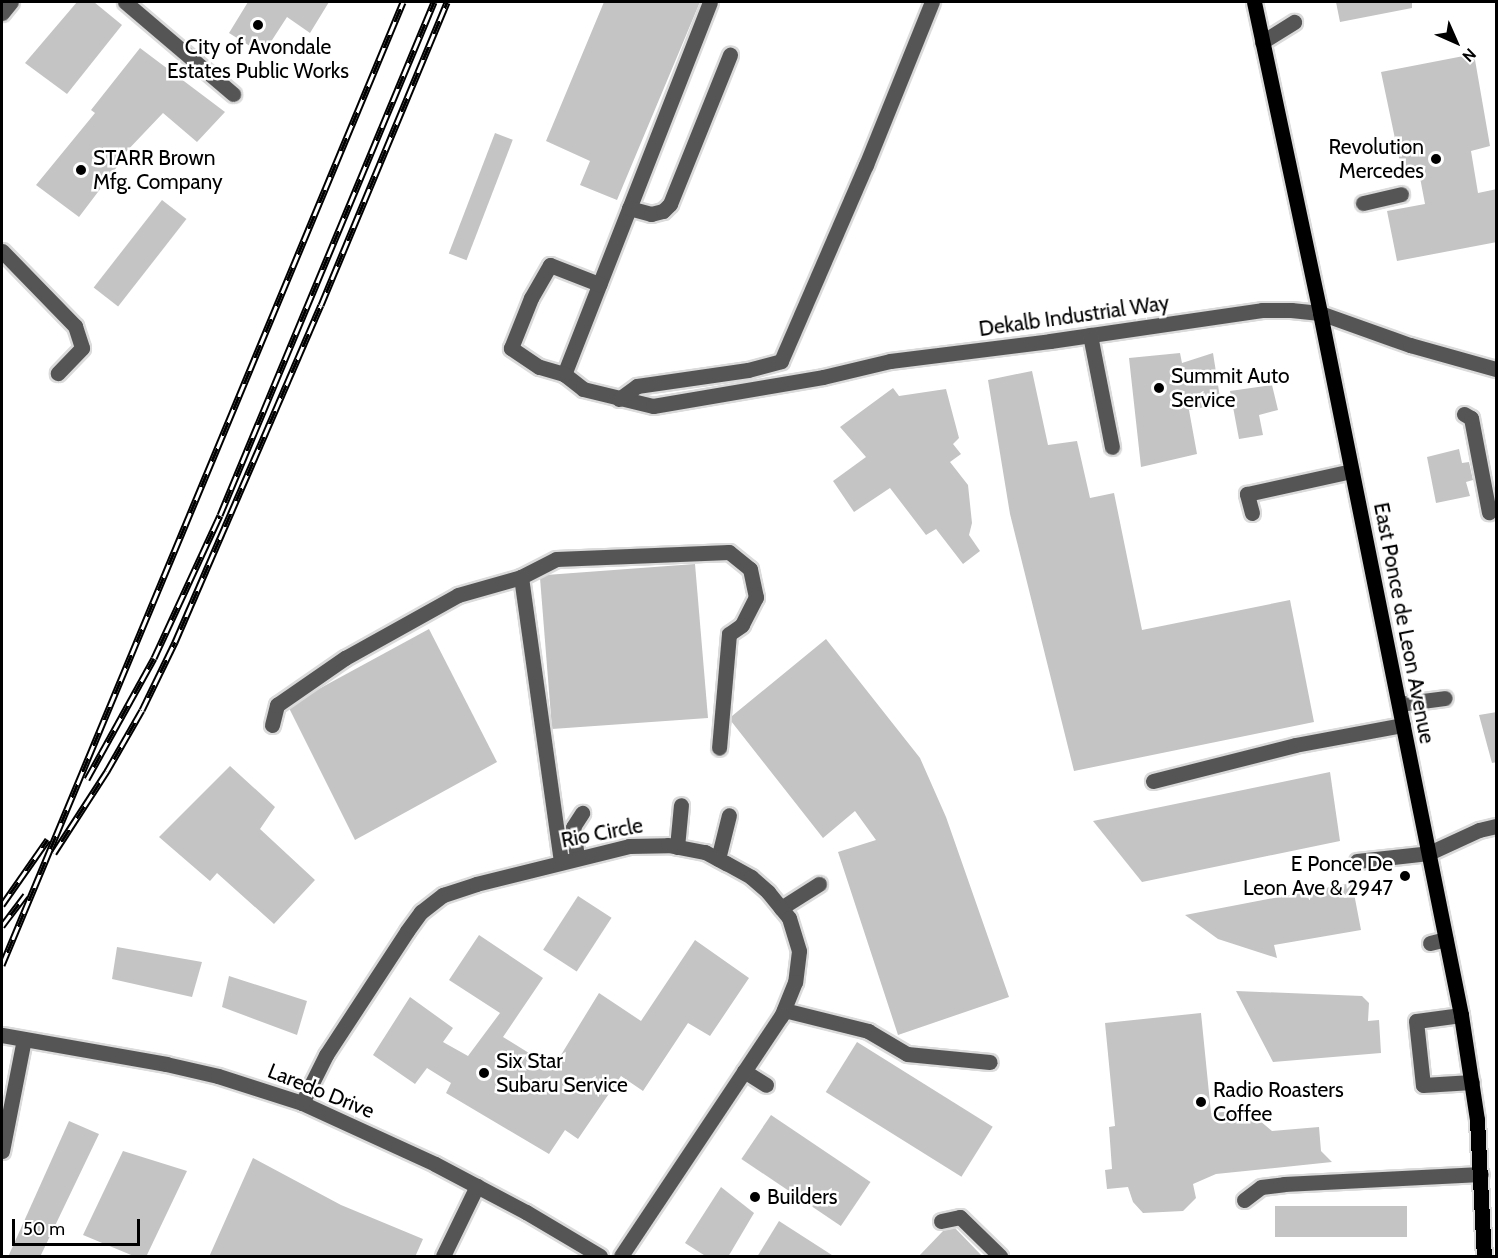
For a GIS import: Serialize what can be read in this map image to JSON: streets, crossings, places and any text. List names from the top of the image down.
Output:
{
  "streets": {
    "main road": ["East Ponce de Leon Avenue"],
    "street": ["Dekalb Industrial Way", "Rio Circle", "Laredo Drive"]
  },
  "crossings": [
    ["Dekalb Industrial Way", "East Ponce de Leon Avenue"],
    ["Rio Circle", "Laredo Drive"]
  ],
  "places": [
    "City of Avondale Estates Public Works",
    "Revolution Mercedes",
    "STARR Brown Mfg. Company",
    "Summit Auto Service",
    "E Ponce De Leon Ave & 2947",
    "Six Star Subaru Service",
    "Radio Roasters Coffee",
    "Builders"
  ],
  "scale_bar": "50 m",
  "north": "bottom right"
}
